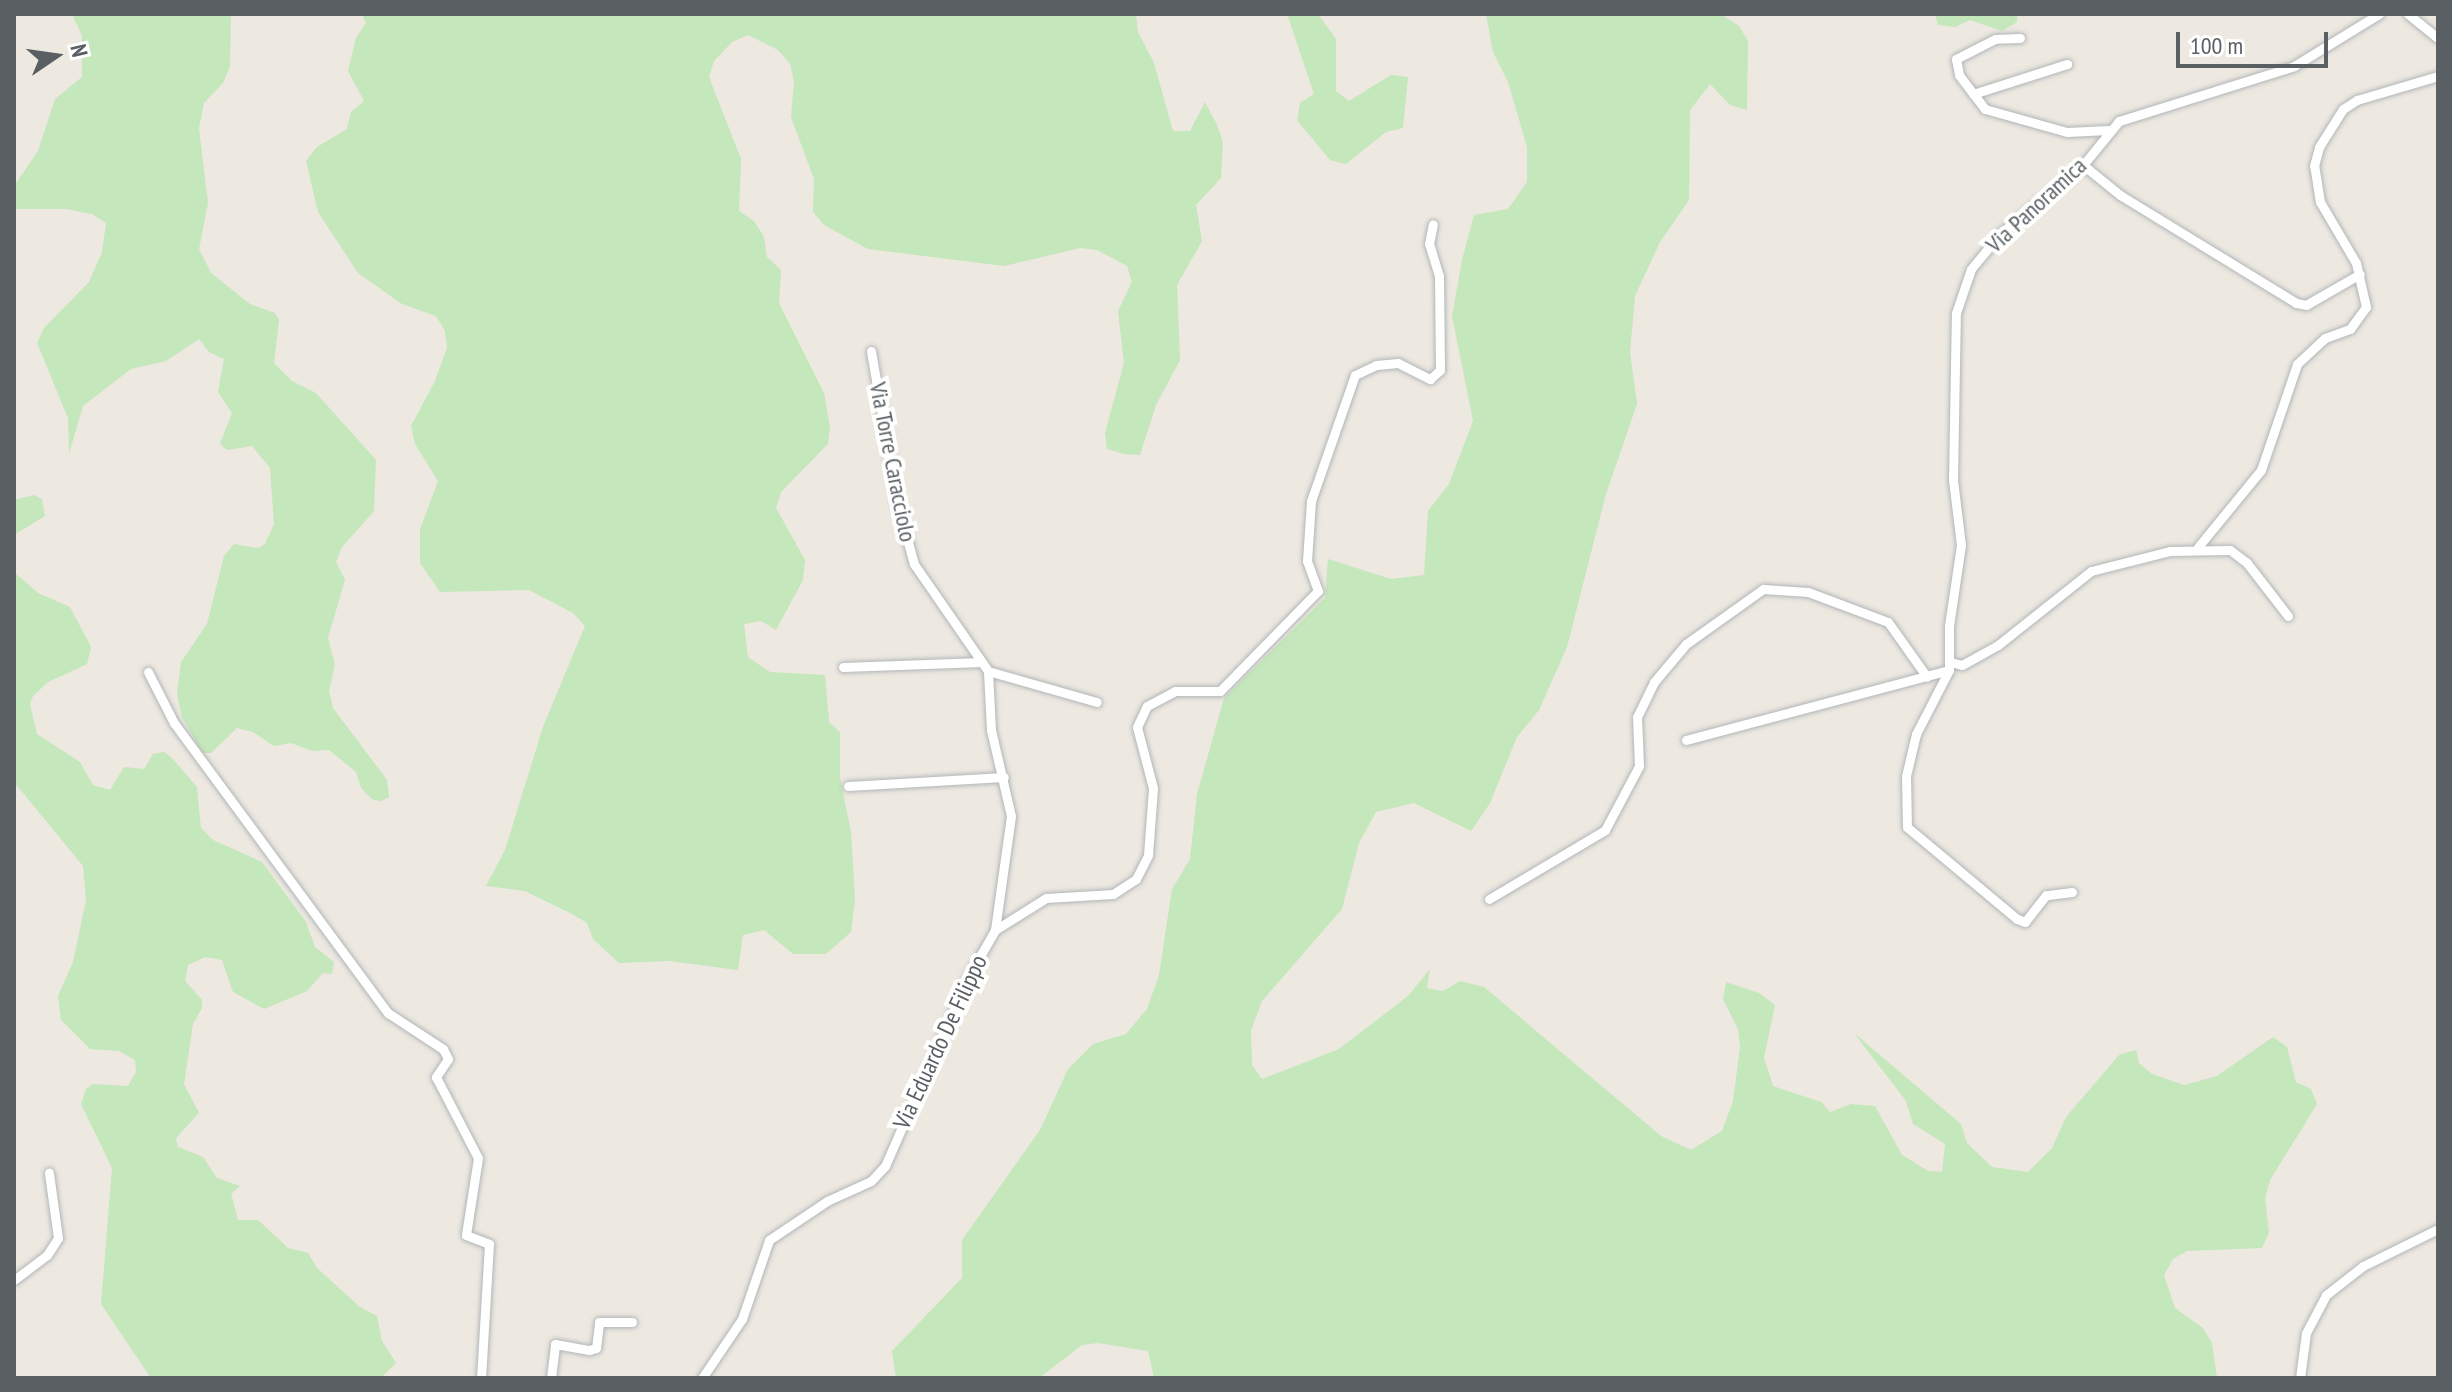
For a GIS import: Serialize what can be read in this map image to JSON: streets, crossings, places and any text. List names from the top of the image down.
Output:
{
  "streets": {
    "street": ["Via Panoramica", "Via Torre Caracciolo", "Via Eduardo De Filippo"]
  },
  "scale_bar": "100 m",
  "north": "right"
}
